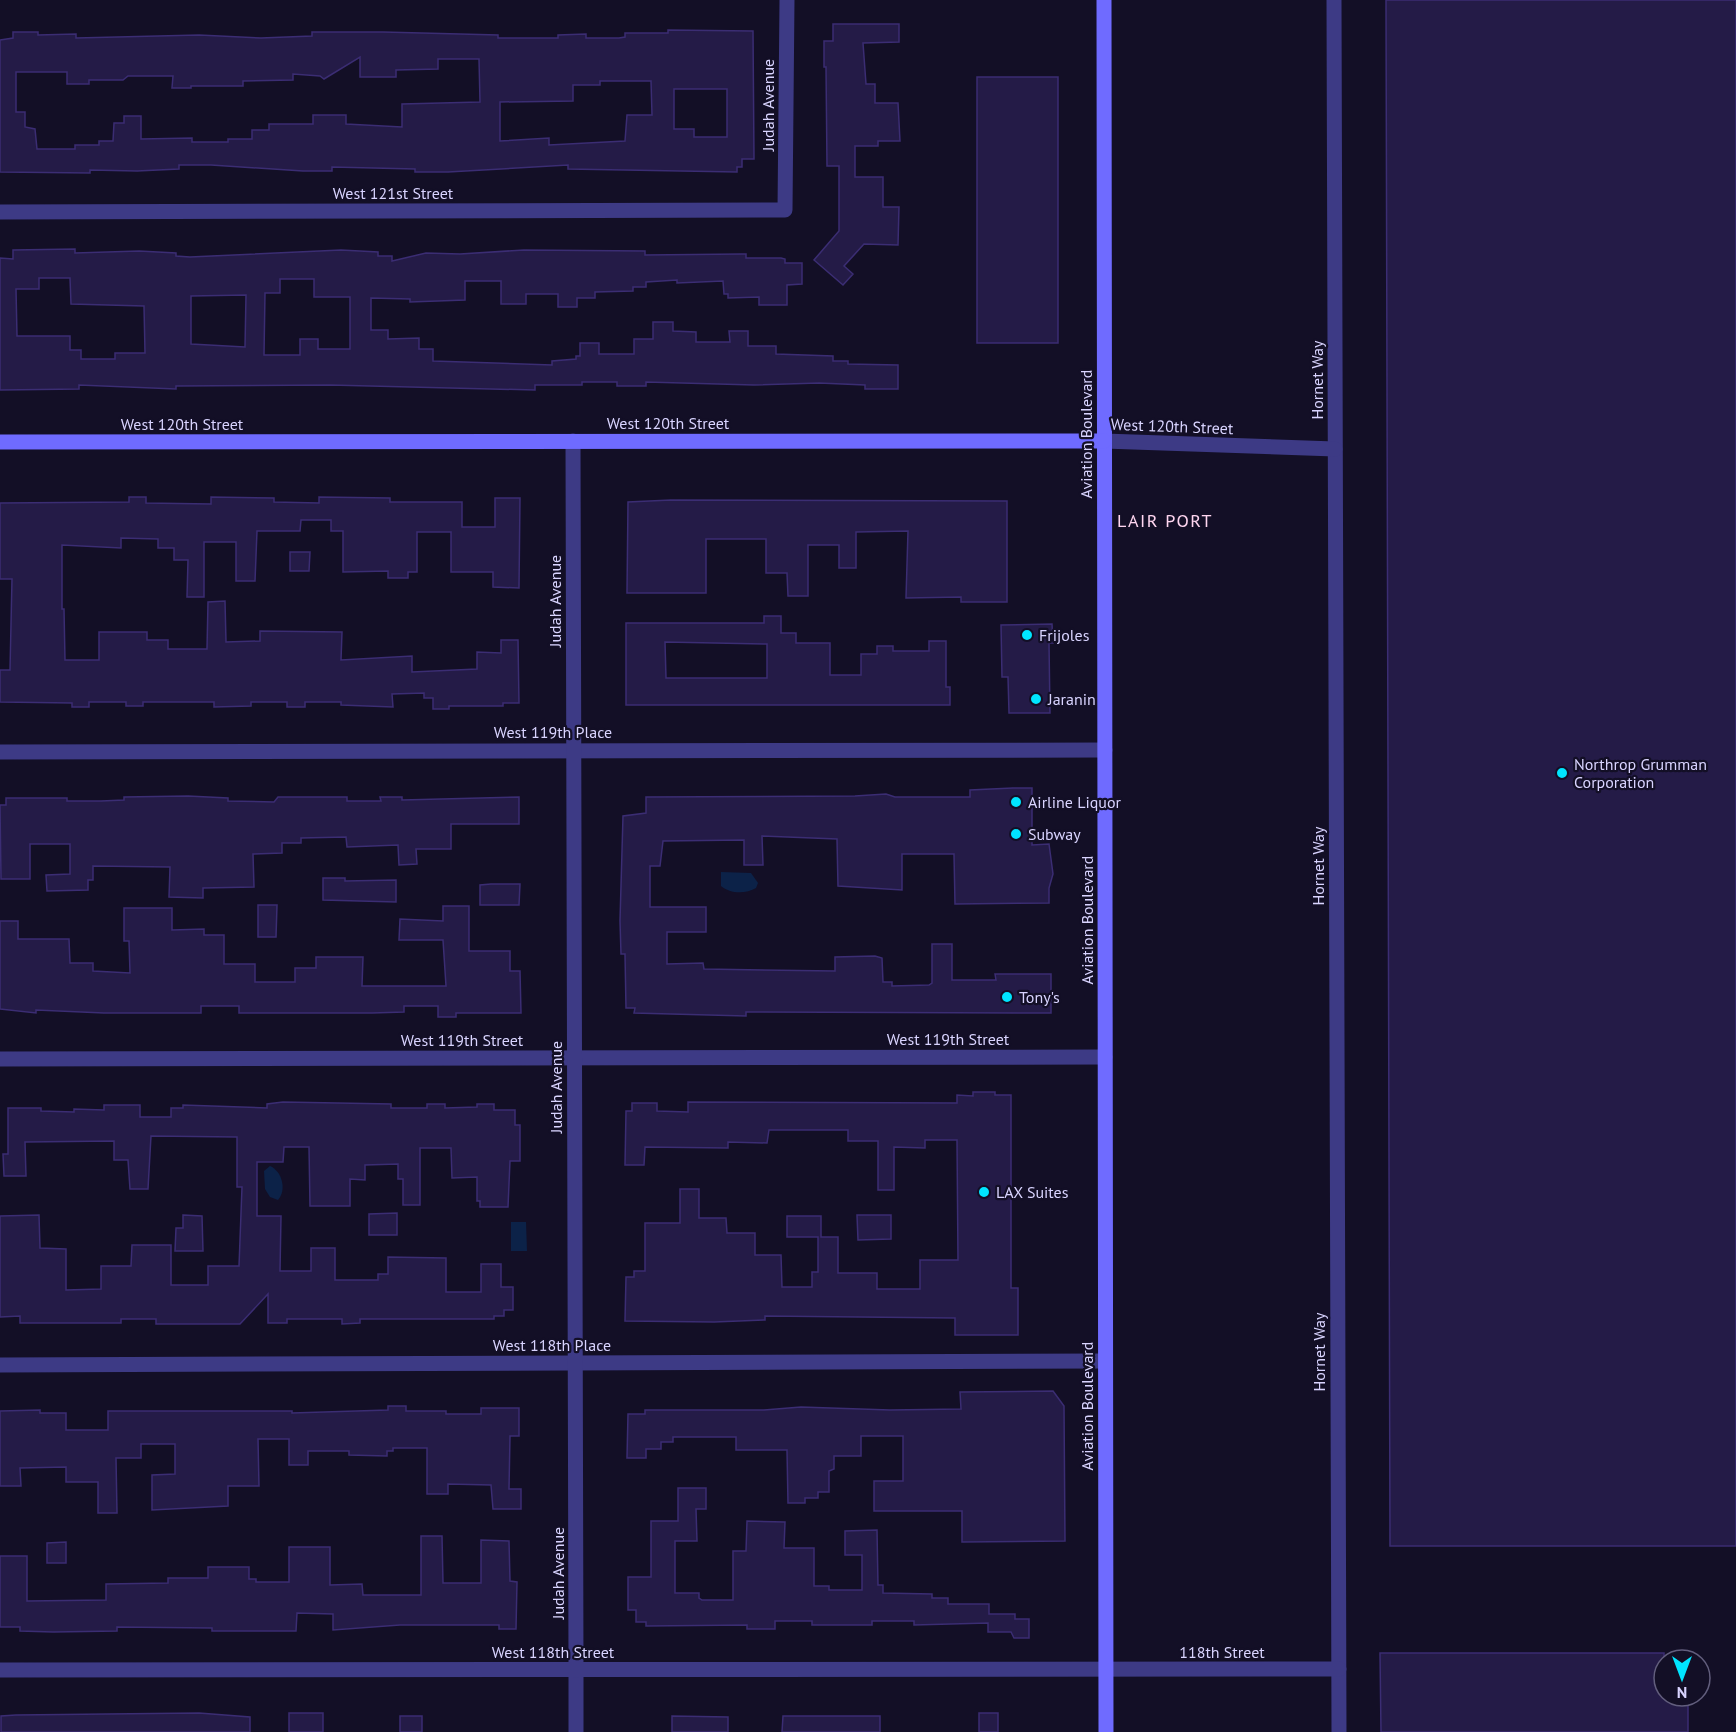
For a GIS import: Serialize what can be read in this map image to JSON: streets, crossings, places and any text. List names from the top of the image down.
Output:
{
  "streets": {
    "main road": ["West 120th Street", "Aviation Boulevard"],
    "street": [
      "Judah Avenue",
      "West 121st Street",
      "Hornet Way",
      "West 119th Place",
      "West 119th Street",
      "West 118th Place",
      "West 118th Street",
      "118th Street"
    ]
  },
  "crossings": [
    ["Judah Avenue", "West 121st Street"],
    ["Judah Avenue", "West 120th Street"],
    ["Judah Avenue", "West 119th Place"],
    ["Judah Avenue", "West 119th Street"],
    ["Judah Avenue", "West 118th Place"],
    ["Judah Avenue", "West 118th Street"],
    ["Hornet Way", "West 120th Street"],
    ["Hornet Way", "118th Street"],
    ["West 120th Street", "Aviation Boulevard"],
    ["Aviation Boulevard", "West 119th Place"],
    ["Aviation Boulevard", "West 119th Street"],
    ["Aviation Boulevard", "West 118th Place"],
    ["Aviation Boulevard", "West 118th Street"],
    ["Aviation Boulevard", "118th Street"],
    ["West 118th Street", "118th Street"]
  ],
  "districts": ["LAIR PORT"],
  "places": [
    "Frijoles",
    "Jaranin",
    "Northrop Grumman Corporation",
    "Airline Liquor",
    "Subway",
    "Tony's",
    "LAX Suites"
  ],
  "north": "bottom"
}
